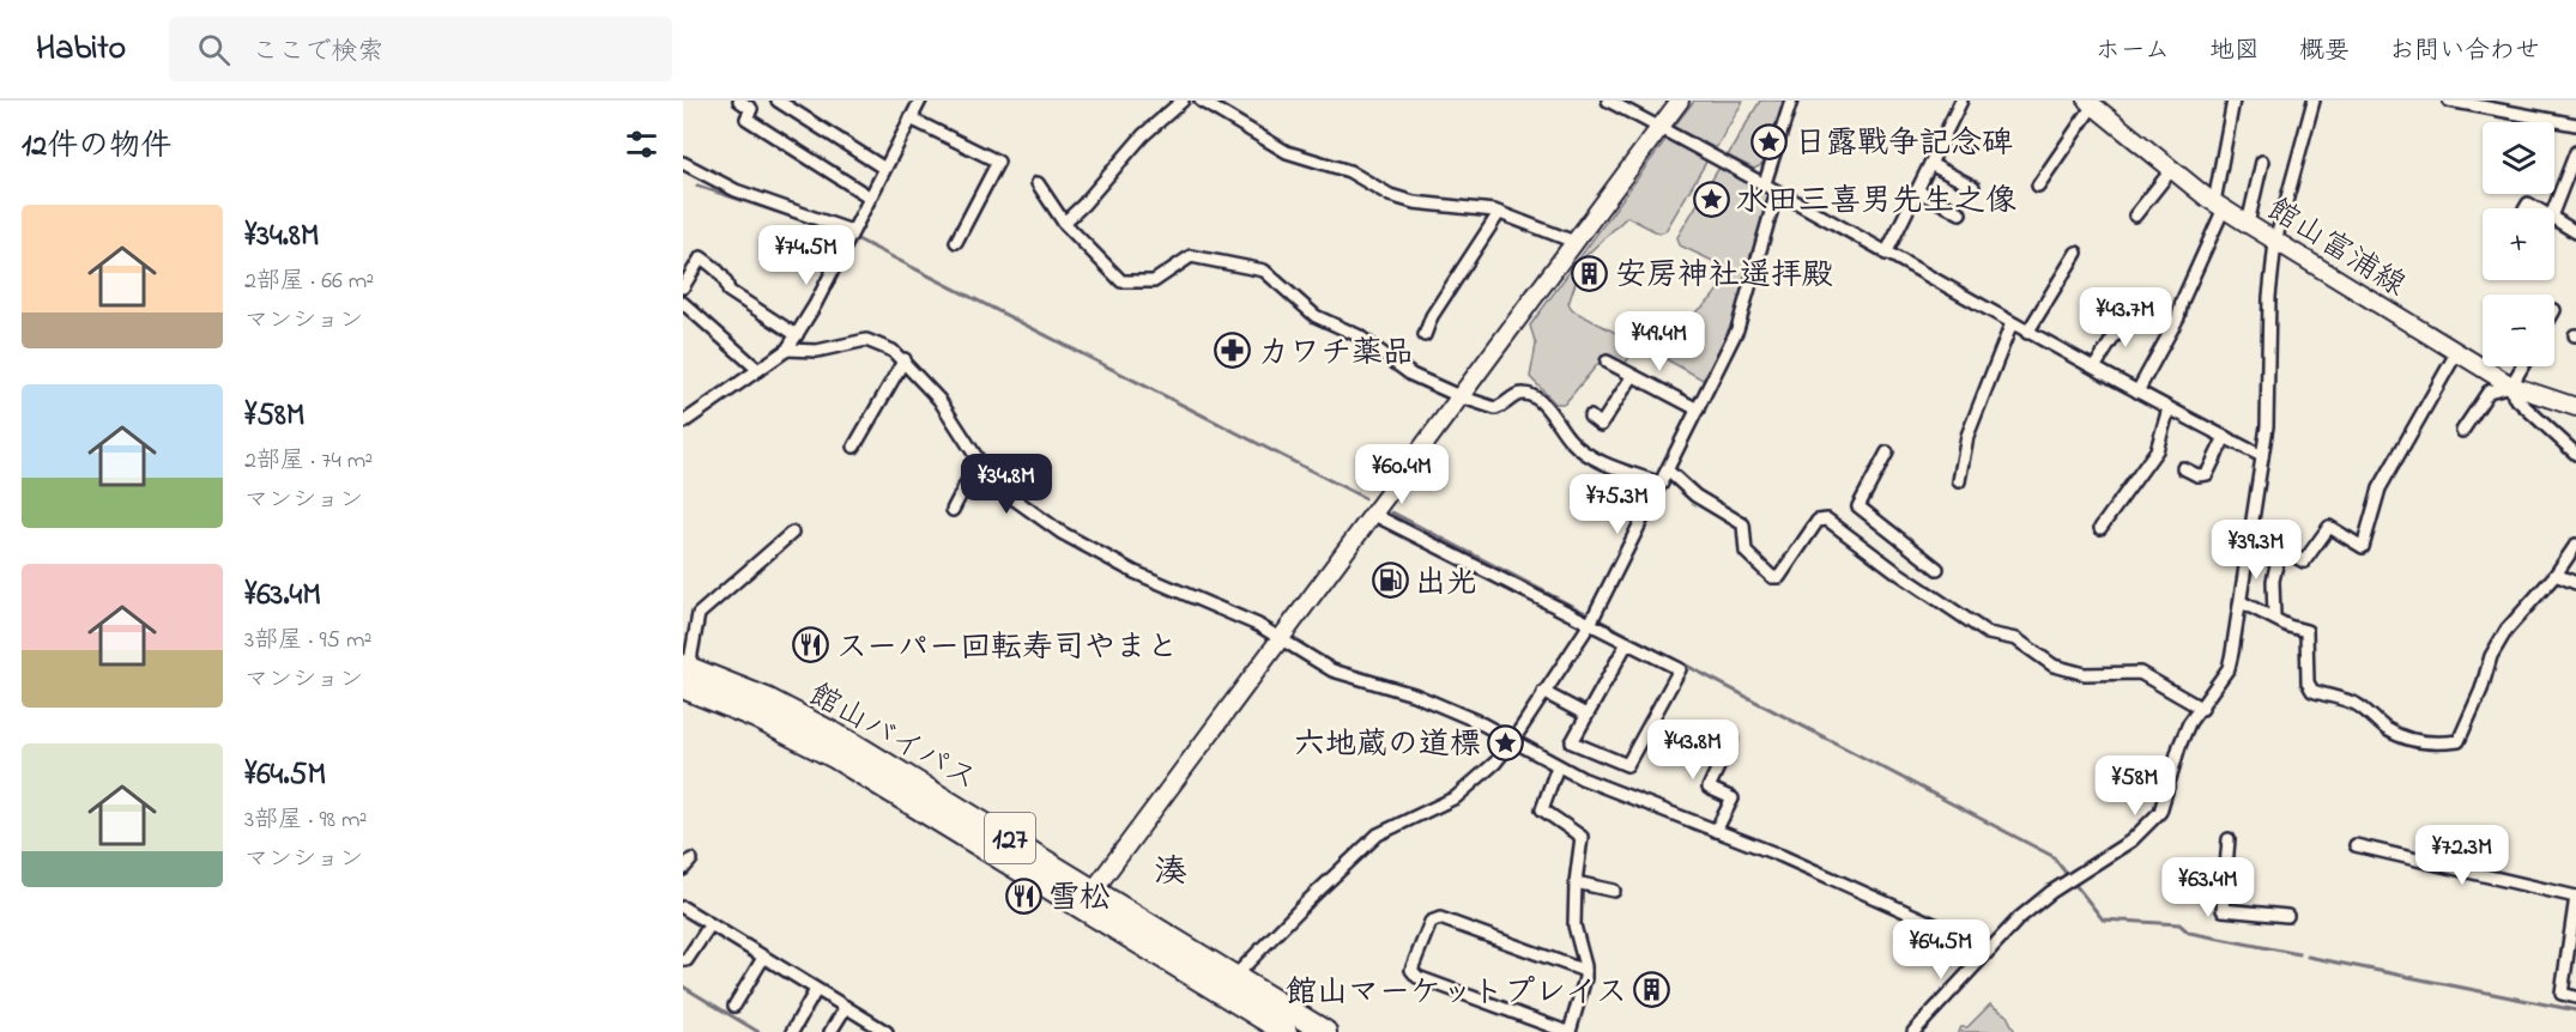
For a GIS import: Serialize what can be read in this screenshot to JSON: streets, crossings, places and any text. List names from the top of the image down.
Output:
{
  "streets": {
    "highway": ["館山バイパス", "127"],
    "street": ["館山富浦線"]
  },
  "districts": ["湊"],
  "places": {
    "place": ["日露戰争記念碑", "水田三喜男先生之像", "六地蔵の道標"],
    "building": ["安房神社遥拝殿", "館山マーケットプレイス"],
    "pharmacy": ["カワチ薬品"],
    "fuel station": ["出光"],
    "restaurant": ["スーパー回転寿司やまと", "雪松"]
  },
  "page": {
    "header": "Habito",
    "search": "ここで検索",
    "nav": [
      "ホーム",
      "地図",
      "概要",
      "お問い合わせ"
    ],
    "heading": "12件の物件",
    "map_buttons": ["+", "−"],
    "list": [
      {
        "name": "¥34.8M",
        "note": "2部屋 · 66 m² · マンション"
      },
      {
        "name": "¥58M",
        "note": "2部屋 · 74 m² · マンション"
      },
      {
        "name": "¥63.4M",
        "note": "3部屋 · 95 m² · マンション"
      },
      {
        "name": "¥64.5M",
        "note": "3部屋 · 98 m² · マンション"
      }
    ],
    "price": [
      "¥74.5M",
      "¥43.7M",
      "¥49.4M",
      "¥60.4M",
      "¥34.8M",
      "¥75.3M",
      "¥39.3M",
      "¥43.8M",
      "¥58M",
      "¥72.3M",
      "¥63.4M",
      "¥64.5M"
    ]
  }
}
